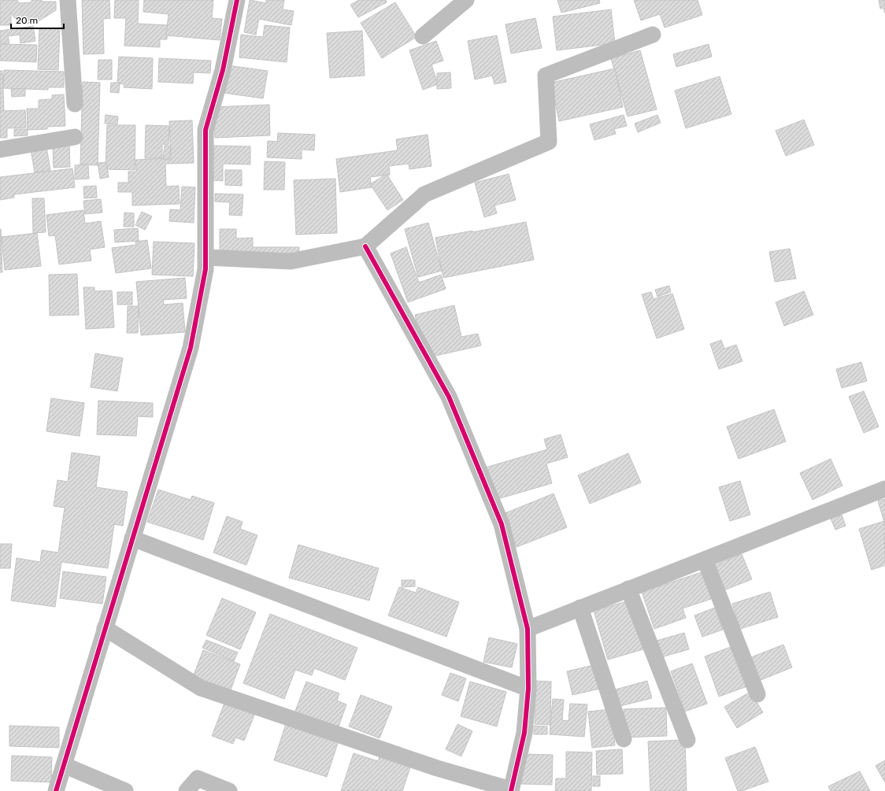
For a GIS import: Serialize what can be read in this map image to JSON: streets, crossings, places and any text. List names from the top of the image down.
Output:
{
  "scale_bar": "20 m"
}
